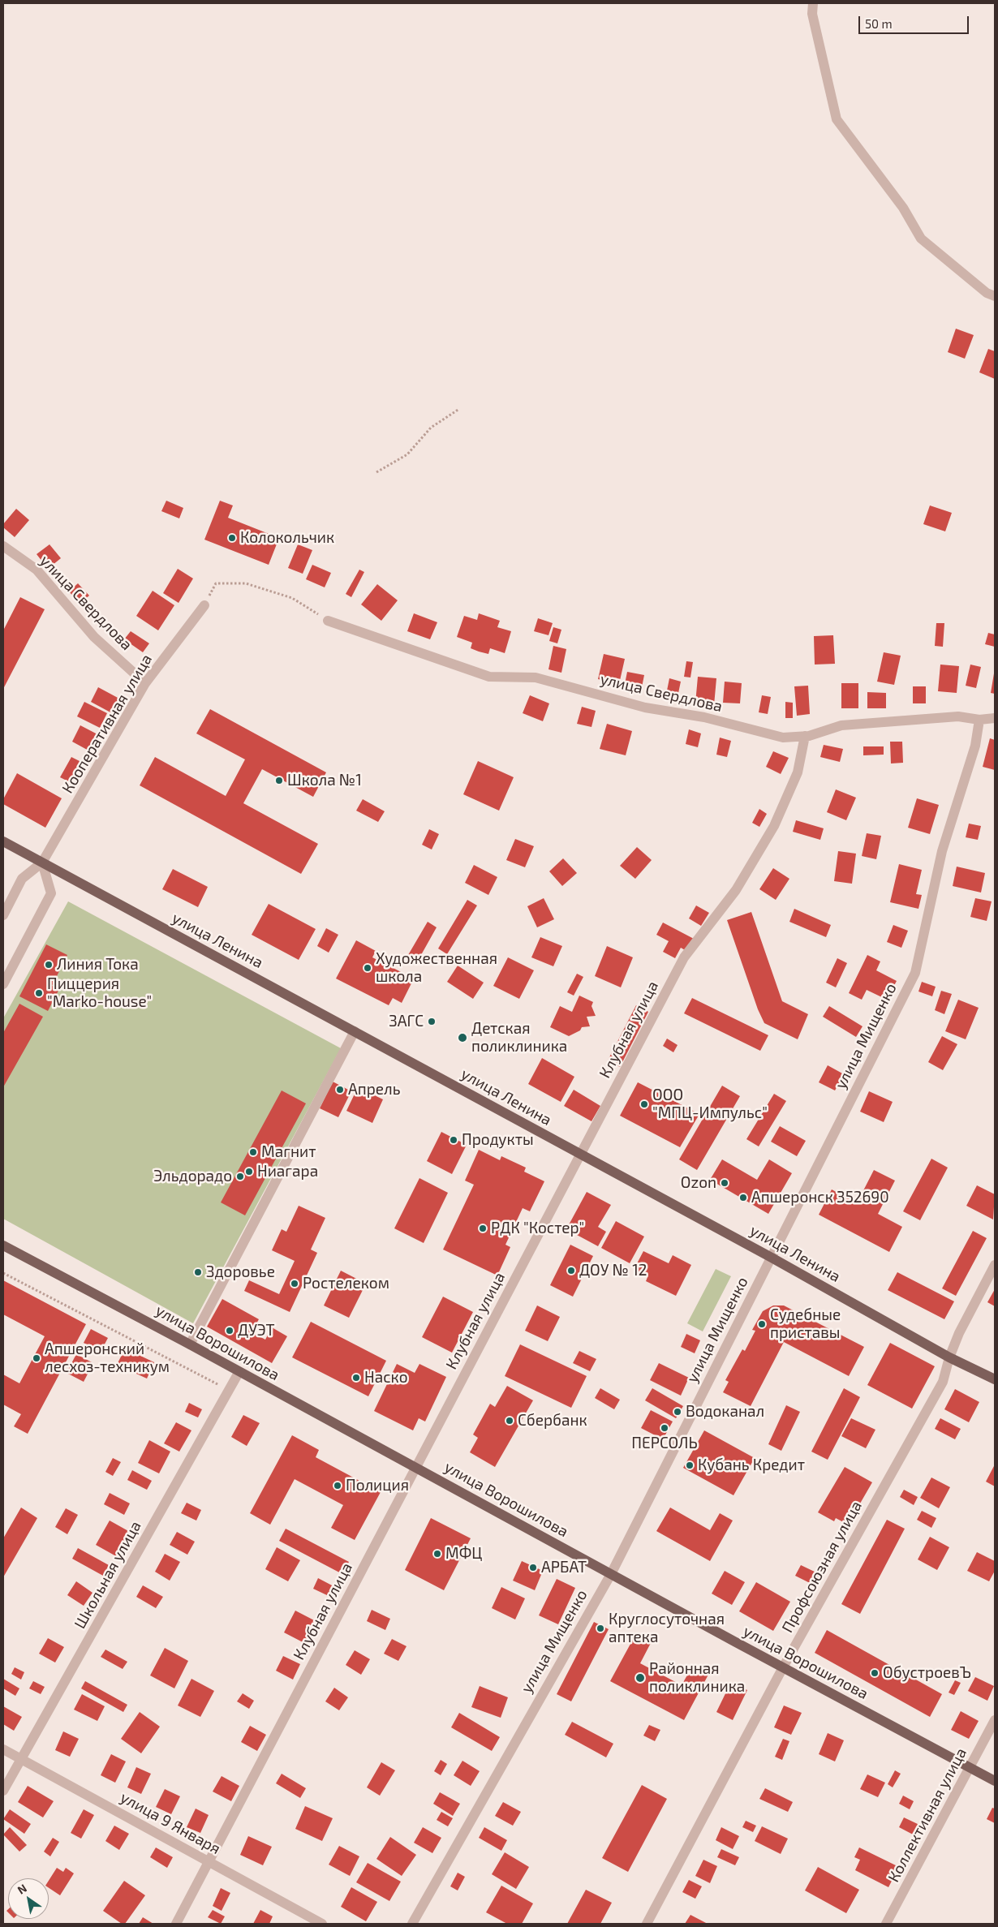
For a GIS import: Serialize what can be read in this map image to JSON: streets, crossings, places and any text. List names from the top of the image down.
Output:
{
  "streets": {
    "main road": ["улица Ленина", "улица Ворошилова"],
    "street": [
      "улица Свердлова",
      "Кооперативная улица",
      "Клубная улица",
      "улица Мищенко",
      "Профсоюзная улица",
      "Школьная улица",
      "Коллективная улица",
      "улица 9 Января"
    ]
  },
  "crossings": [
    ["улица Свердлова", "Кооперативная улица"],
    ["улица Свердлова", "Клубная улица"],
    ["улица Свердлова", "улица Мищенко"],
    ["Кооперативная улица", "улица Ленина"],
    ["улица Ленина", "Клубная улица"],
    ["улица Ленина", "улица Мищенко"],
    ["улица Ленина", "Профсоюзная улица"],
    ["Клубная улица", "улица Ворошилова"],
    ["Клубная улица", "улица 9 Января"],
    ["улица Мищенко", "улица Ворошилова"],
    ["улица Ворошилова", "Профсоюзная улица"],
    ["улица Ворошилова", "Школьная улица"],
    ["улица Ворошилова", "Коллективная улица"],
    ["Школьная улица", "улица 9 Января"]
  ],
  "places": [
    "Колокольчик",
    "Школа №1",
    "Линия Тока",
    "Художественная школа",
    "Пиццерия \"Marko-house\"",
    "ЗАГС",
    "Детская поликлиника",
    "Апрель",
    "ООО \"МПЦ-Импульс\"",
    "Продукты",
    "Магнит",
    "Ниагара",
    "Эльдорадо",
    "Ozon",
    "Апшеронск 352690",
    "РДК \"Костер\"",
    "ДОУ № 12",
    "Здоровье",
    "Ростелеком",
    "Судебные приставы",
    "ДУЭТ",
    "Апшеронский лесхоз-техникум",
    "Наско",
    "Водоканал",
    "Сбербанк",
    "ПЕРСОЛЬ",
    "Кубань Кредит",
    "Полиция",
    "МФЦ",
    "АРБАТ",
    "Круглосуточная аптека",
    "ОбустроевЪ",
    "Районная поликлиника"
  ],
  "scale_bar": "50 m",
  "north": "top left"
}
